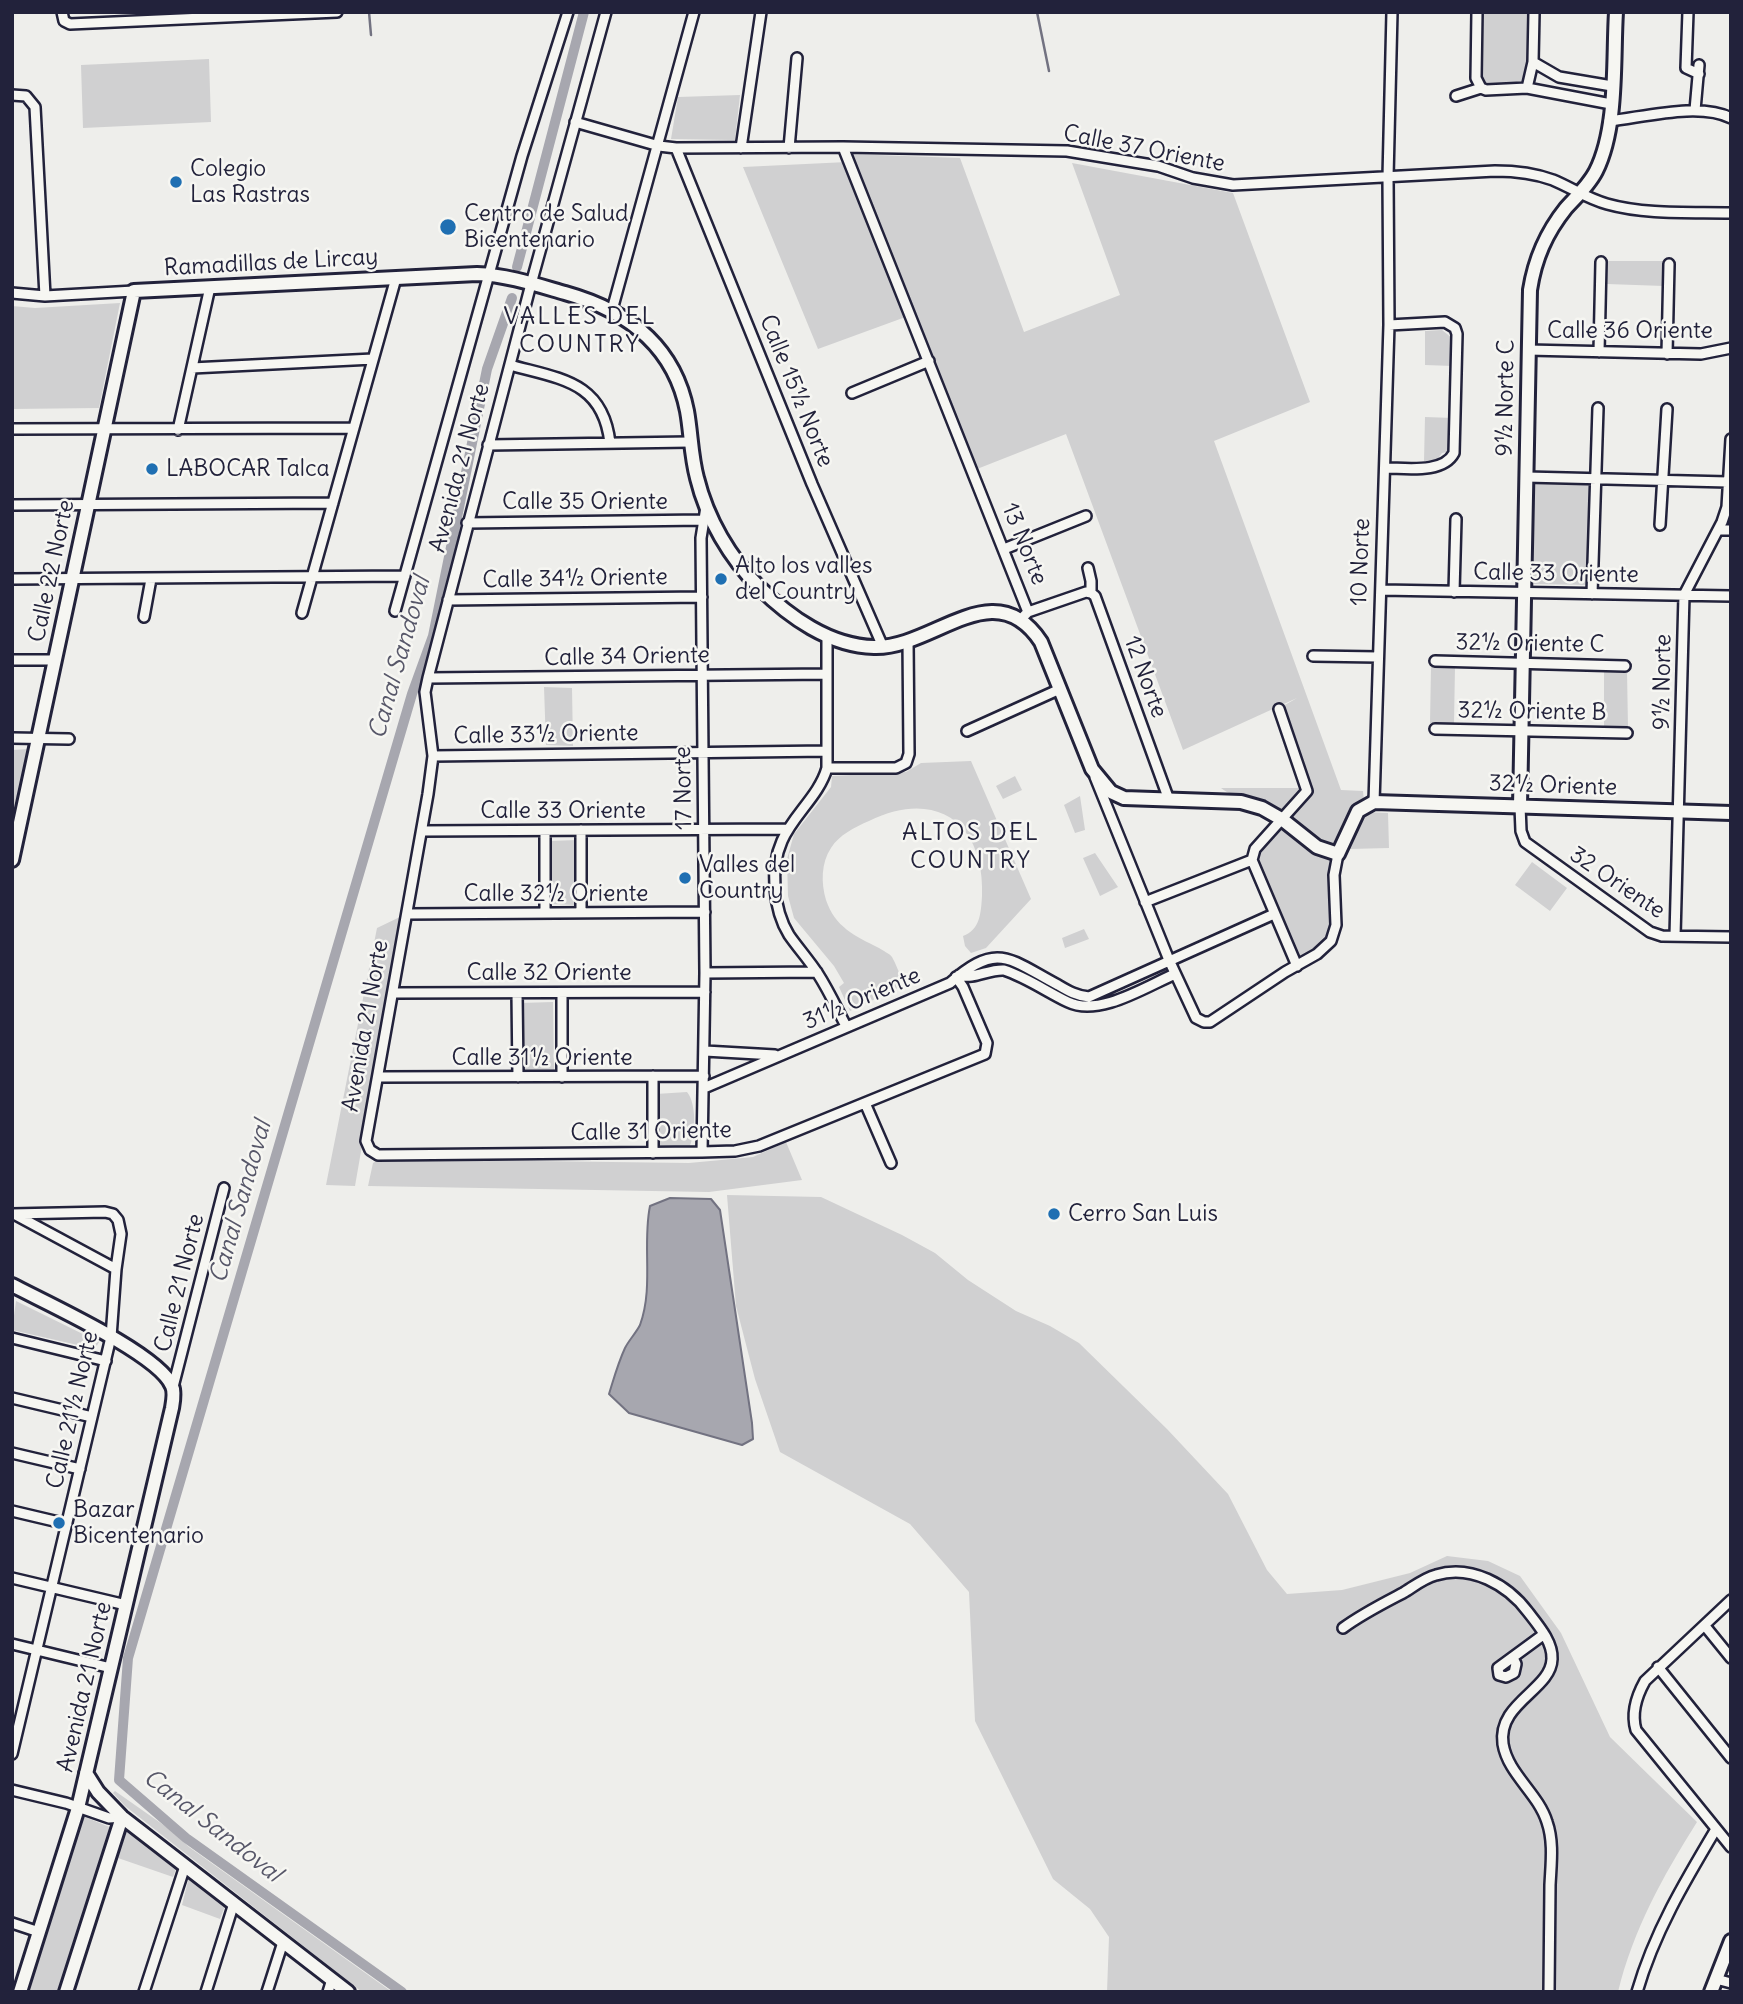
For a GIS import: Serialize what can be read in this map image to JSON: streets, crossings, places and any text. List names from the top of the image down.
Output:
{
  "streets": {
    "street": [
      "Calle 37 Oriente",
      "Ramadillas de Lircay",
      "Calle 36 Oriente",
      "Calle 15½ Norte",
      "9½ Norte C",
      "Avenida 21 Norte",
      "Calle 35 Oriente",
      "13 Norte",
      "10 Norte",
      "Calle 22 Norte",
      "Calle 33 Oriente",
      "Calle 34½ Oriente",
      "32½ Oriente C",
      "Calle 34 Oriente",
      "12 Norte",
      "9½ Norte",
      "32½ Oriente B",
      "Calle 33½ Oriente",
      "32½ Oriente",
      "17 Norte",
      "32 Oriente",
      "Calle 32½ Oriente",
      "Calle 32 Oriente",
      "31½ Oriente",
      "Calle 31½ Oriente",
      "Calle 31 Oriente",
      "Calle 21 Norte",
      "Calle 21½ Norte"
    ]
  },
  "crossings": [
    ["Calle 37 Oriente", "Calle 15½ Norte"],
    ["Calle 37 Oriente", "9½ Norte C"],
    ["Calle 37 Oriente", "Avenida 21 Norte"],
    ["Calle 37 Oriente", "13 Norte"],
    ["Calle 37 Oriente", "10 Norte"],
    ["Ramadillas de Lircay", "Calle 15½ Norte"],
    ["Ramadillas de Lircay", "Avenida 21 Norte"],
    ["Ramadillas de Lircay", "Calle 35 Oriente"],
    ["Ramadillas de Lircay", "Calle 22 Norte"],
    ["Ramadillas de Lircay", "17 Norte"],
    ["Calle 36 Oriente", "9½ Norte C"],
    ["9½ Norte C", "Calle 33 Oriente"],
    ["9½ Norte C", "32½ Oriente C"],
    ["9½ Norte C", "32½ Oriente B"],
    ["9½ Norte C", "32½ Oriente"],
    ["9½ Norte C", "32 Oriente"],
    ["Avenida 21 Norte", "Calle 35 Oriente"],
    ["Avenida 21 Norte", "Calle 33 Oriente"],
    ["Avenida 21 Norte", "Calle 34½ Oriente"],
    ["Avenida 21 Norte", "Calle 34 Oriente"],
    ["Avenida 21 Norte", "Calle 33½ Oriente"],
    ["Avenida 21 Norte", "Calle 32½ Oriente"],
    ["Avenida 21 Norte", "Calle 32 Oriente"],
    ["Avenida 21 Norte", "Calle 31½ Oriente"],
    ["Avenida 21 Norte", "Calle 31 Oriente"],
    ["Avenida 21 Norte", "Calle 21 Norte"],
    ["Calle 35 Oriente", "17 Norte"],
    ["10 Norte", "Calle 33 Oriente"],
    ["10 Norte", "32½ Oriente"],
    ["Calle 33 Oriente", "9½ Norte"],
    ["Calle 33 Oriente", "17 Norte"],
    ["Calle 34½ Oriente", "17 Norte"],
    ["Calle 34 Oriente", "17 Norte"],
    ["9½ Norte", "32½ Oriente"],
    ["9½ Norte", "32 Oriente"],
    ["Calle 33½ Oriente", "17 Norte"],
    ["32½ Oriente", "32 Oriente"],
    ["17 Norte", "Calle 32½ Oriente"],
    ["17 Norte", "Calle 32 Oriente"],
    ["17 Norte", "31½ Oriente"],
    ["17 Norte", "Calle 31½ Oriente"],
    ["17 Norte", "Calle 31 Oriente"],
    ["31½ Oriente", "Calle 31 Oriente"]
  ],
  "districts": ["VALLES DEL COUNTRY", "ALTOS DEL COUNTRY"],
  "water": ["Canal Sandoval"],
  "places": [
    "Colegio Las Rastras",
    "Centro de Salud Bicentenario",
    "LABOCAR Talca",
    "Alto los valles del Country",
    "Valles del Country",
    "Cerro San Luis",
    "Bazar Bicentenario"
  ]
}
